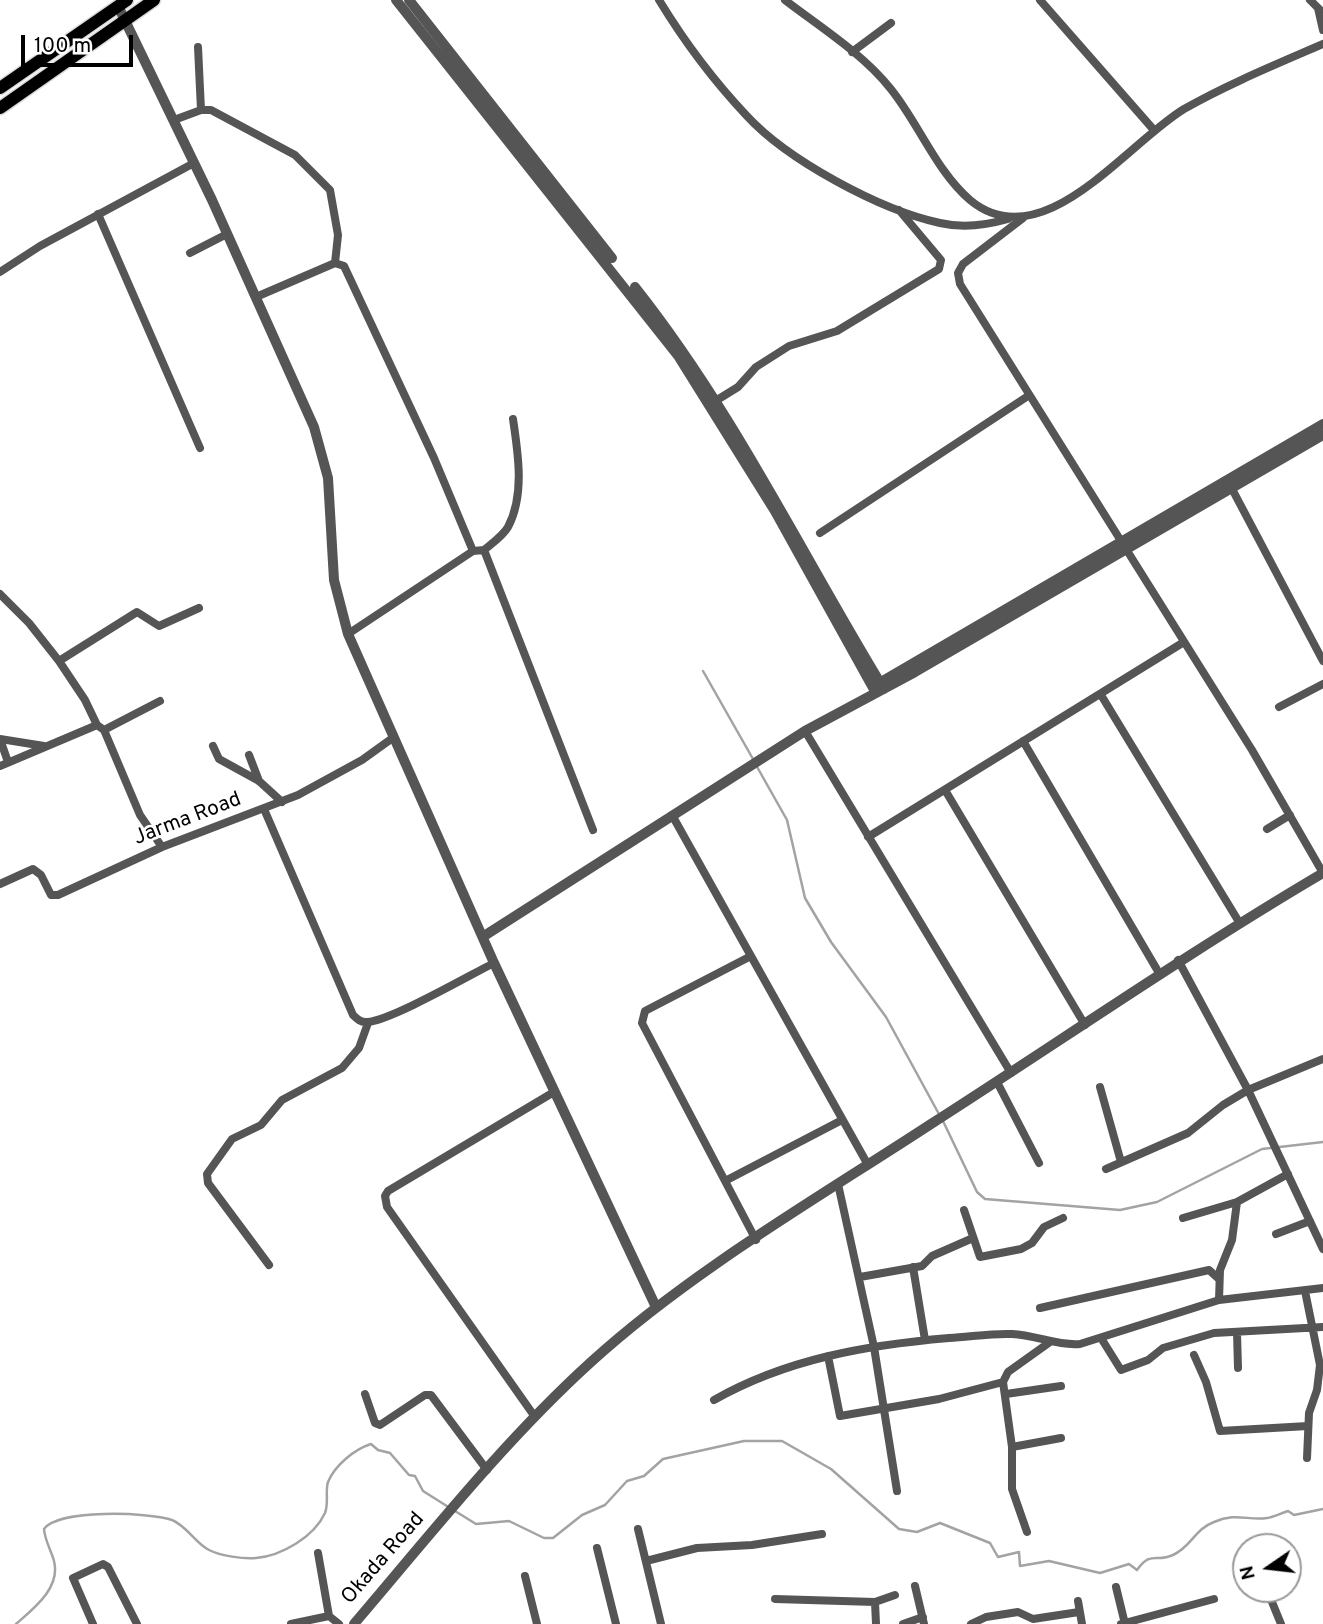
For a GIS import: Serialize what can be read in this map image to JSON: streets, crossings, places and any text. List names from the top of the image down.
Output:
{
  "streets": {
    "street": ["Jarma Road", "Okada Road"]
  },
  "scale_bar": "100 m",
  "north": "left"
}
